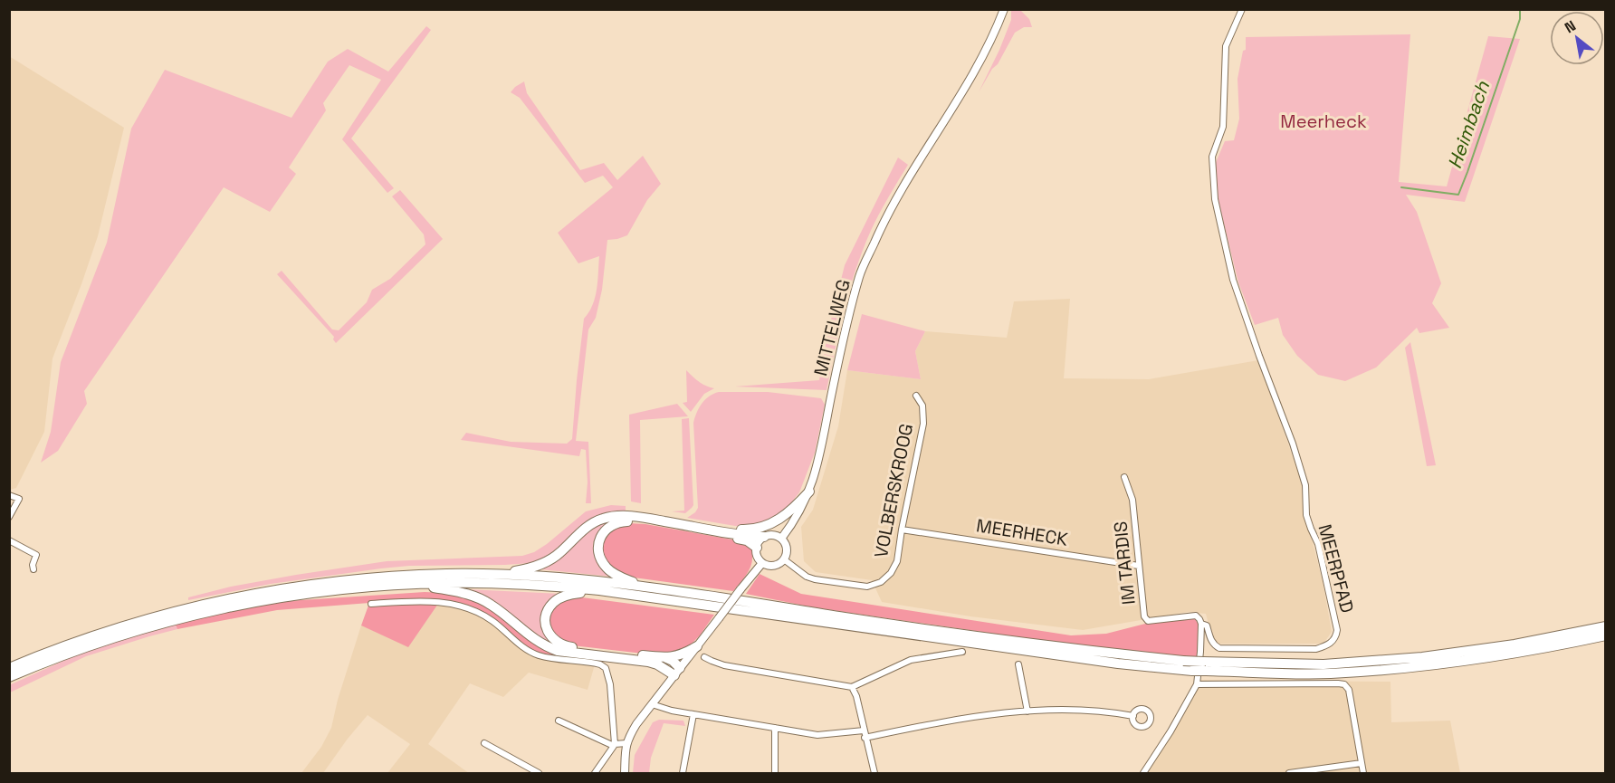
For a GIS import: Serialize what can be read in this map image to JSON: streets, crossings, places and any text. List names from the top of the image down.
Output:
{
  "streets": {
    "main road": ["MITTELWEG"],
    "street": [
      "VOLBERSKROOG",
      "MEERHECK",
      "IM TARDIS",
      "MEERPFAD"
    ]
  },
  "crossings": [
    ["MITTELWEG", "VOLBERSKROOG"],
    ["VOLBERSKROOG", "MEERHECK"],
    ["MEERHECK", "IM TARDIS"],
    ["IM TARDIS", "MEERPFAD"]
  ],
  "water": ["Heimbach"],
  "parks": ["Meerheck"],
  "north": "top left"
}
